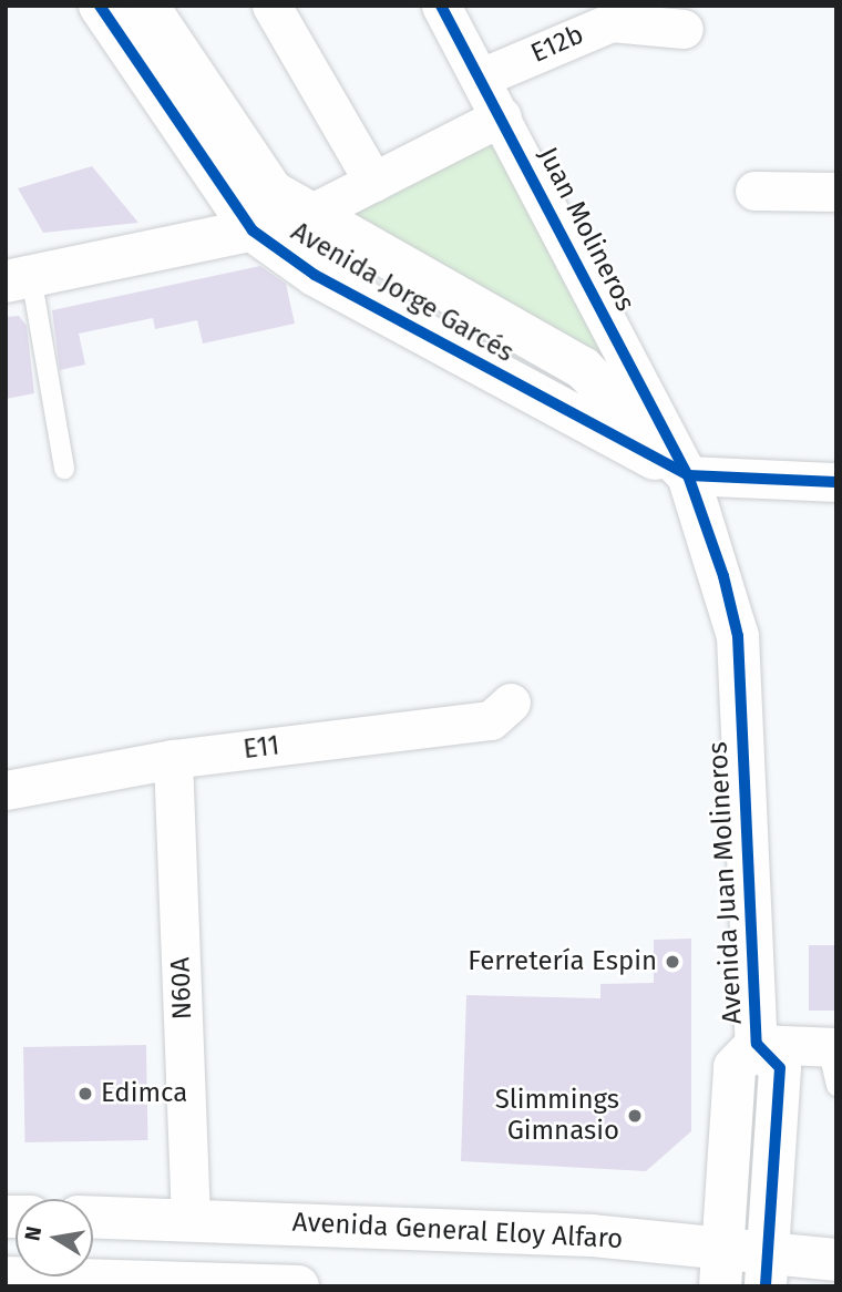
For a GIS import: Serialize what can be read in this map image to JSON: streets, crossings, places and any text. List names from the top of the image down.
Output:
{
  "streets": {
    "street": [
      "E12b",
      "Juan Molineros",
      "Avenida Jorge Garcés",
      "E11",
      "Avenida Juan Molineros",
      "N60A",
      "Avenida General Eloy Alfaro"
    ]
  },
  "crossings": [
    ["E12b", "Juan Molineros"],
    ["Juan Molineros", "Avenida Jorge Garcés"],
    ["Juan Molineros", "Avenida Juan Molineros"],
    ["Avenida Jorge Garcés", "Avenida Juan Molineros"],
    ["E11", "N60A"],
    ["Avenida Juan Molineros", "Avenida General Eloy Alfaro"],
    ["N60A", "Avenida General Eloy Alfaro"]
  ],
  "places": ["Ferretería Espin", "Edimca", "Slimmings Gimnasio"],
  "north": "left"
}
